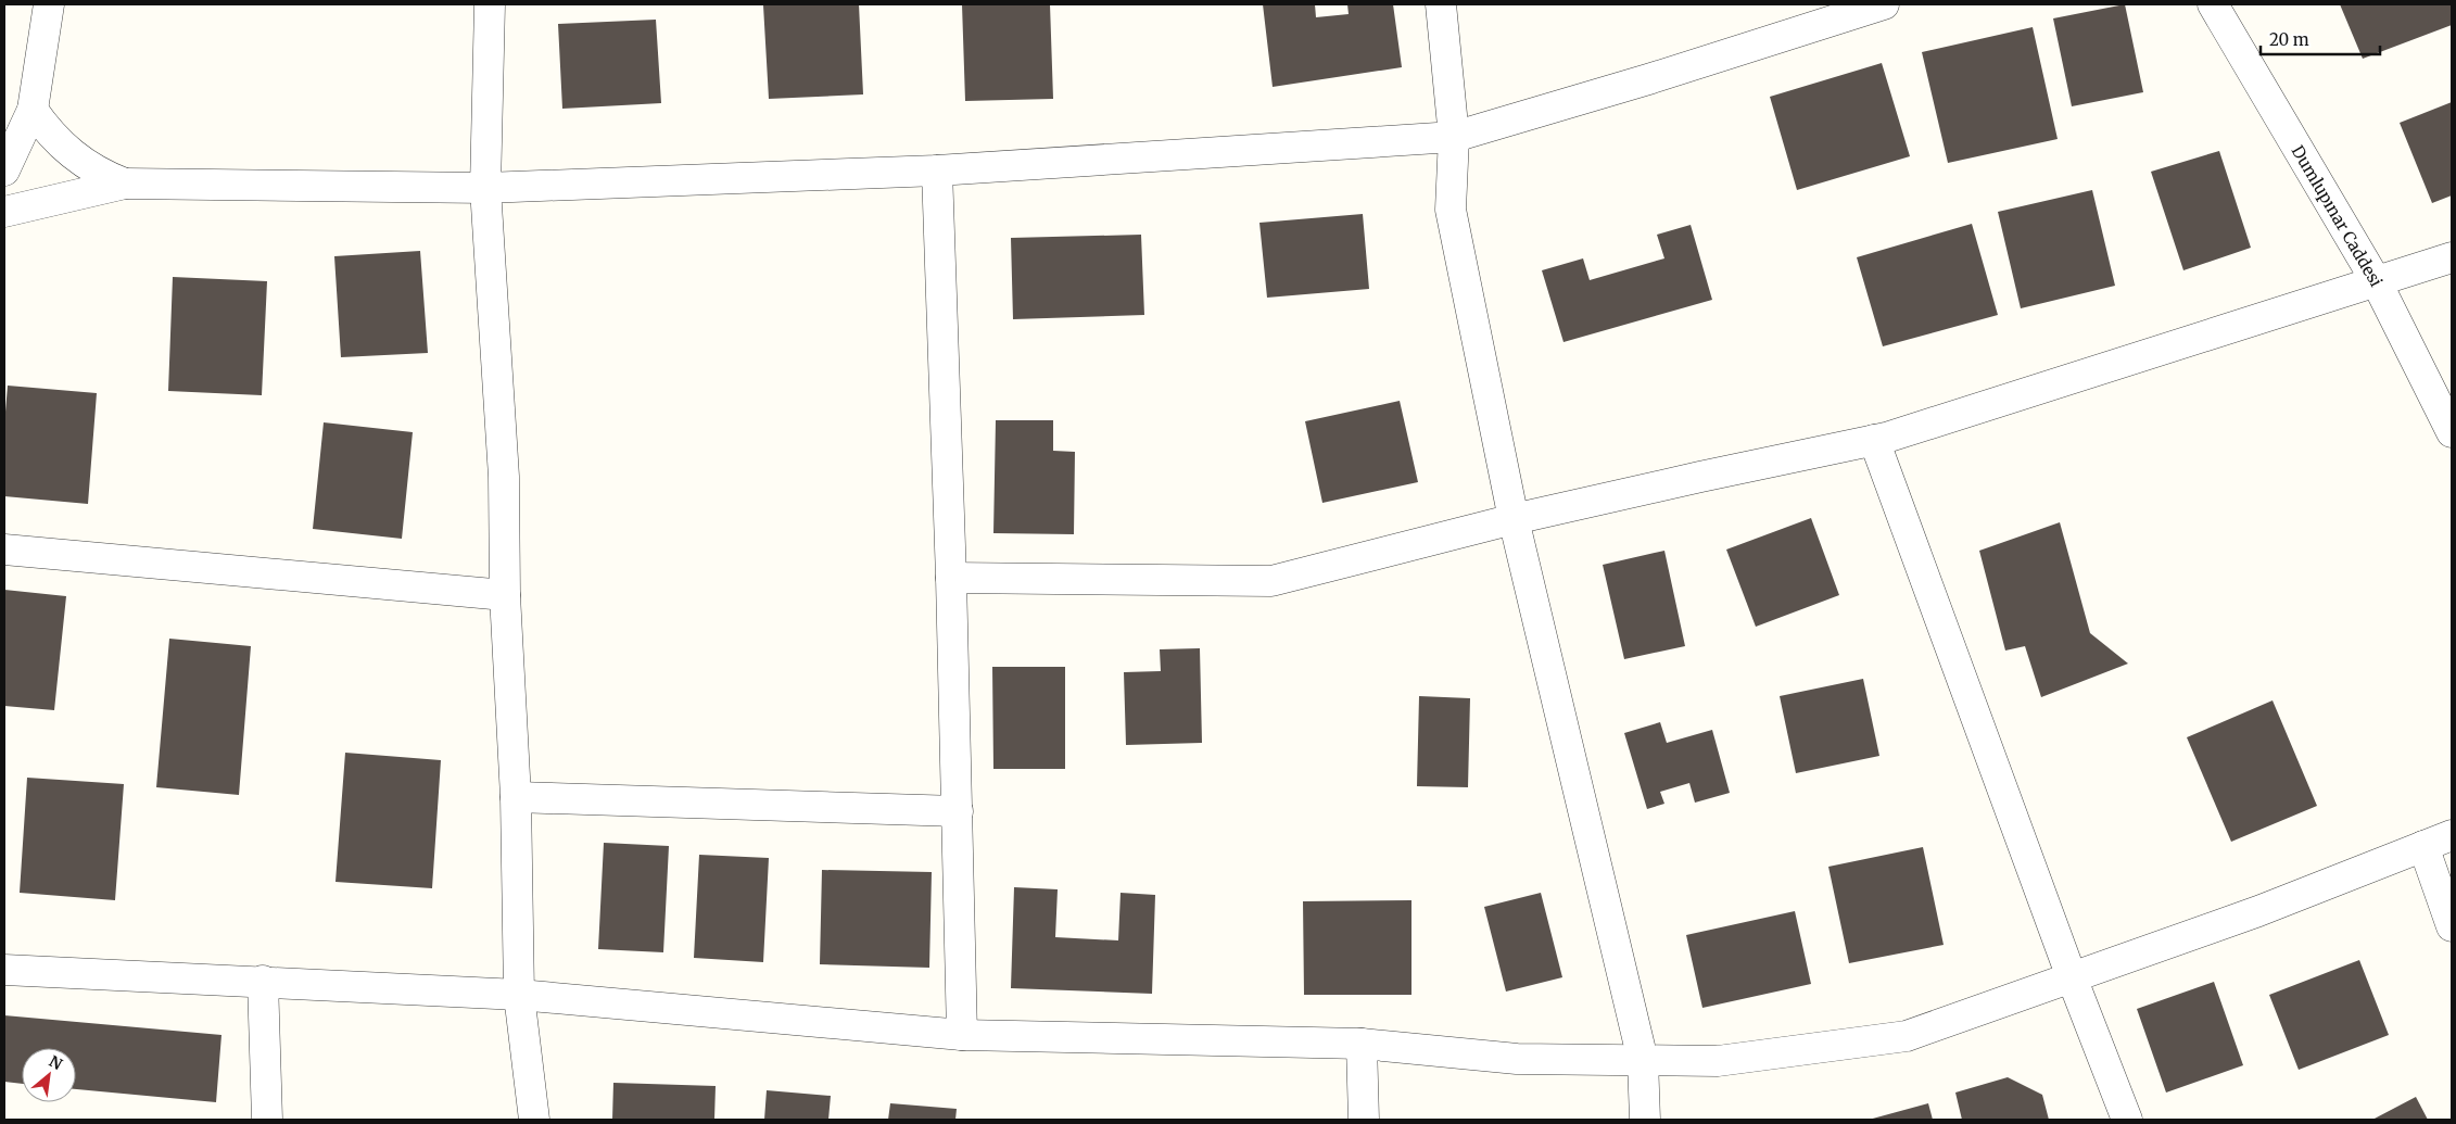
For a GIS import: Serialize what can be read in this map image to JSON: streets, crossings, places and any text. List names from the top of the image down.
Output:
{
  "streets": {
    "street": ["Dumlupınar Caddesi"]
  },
  "scale_bar": "20 m",
  "north": "top right"
}
